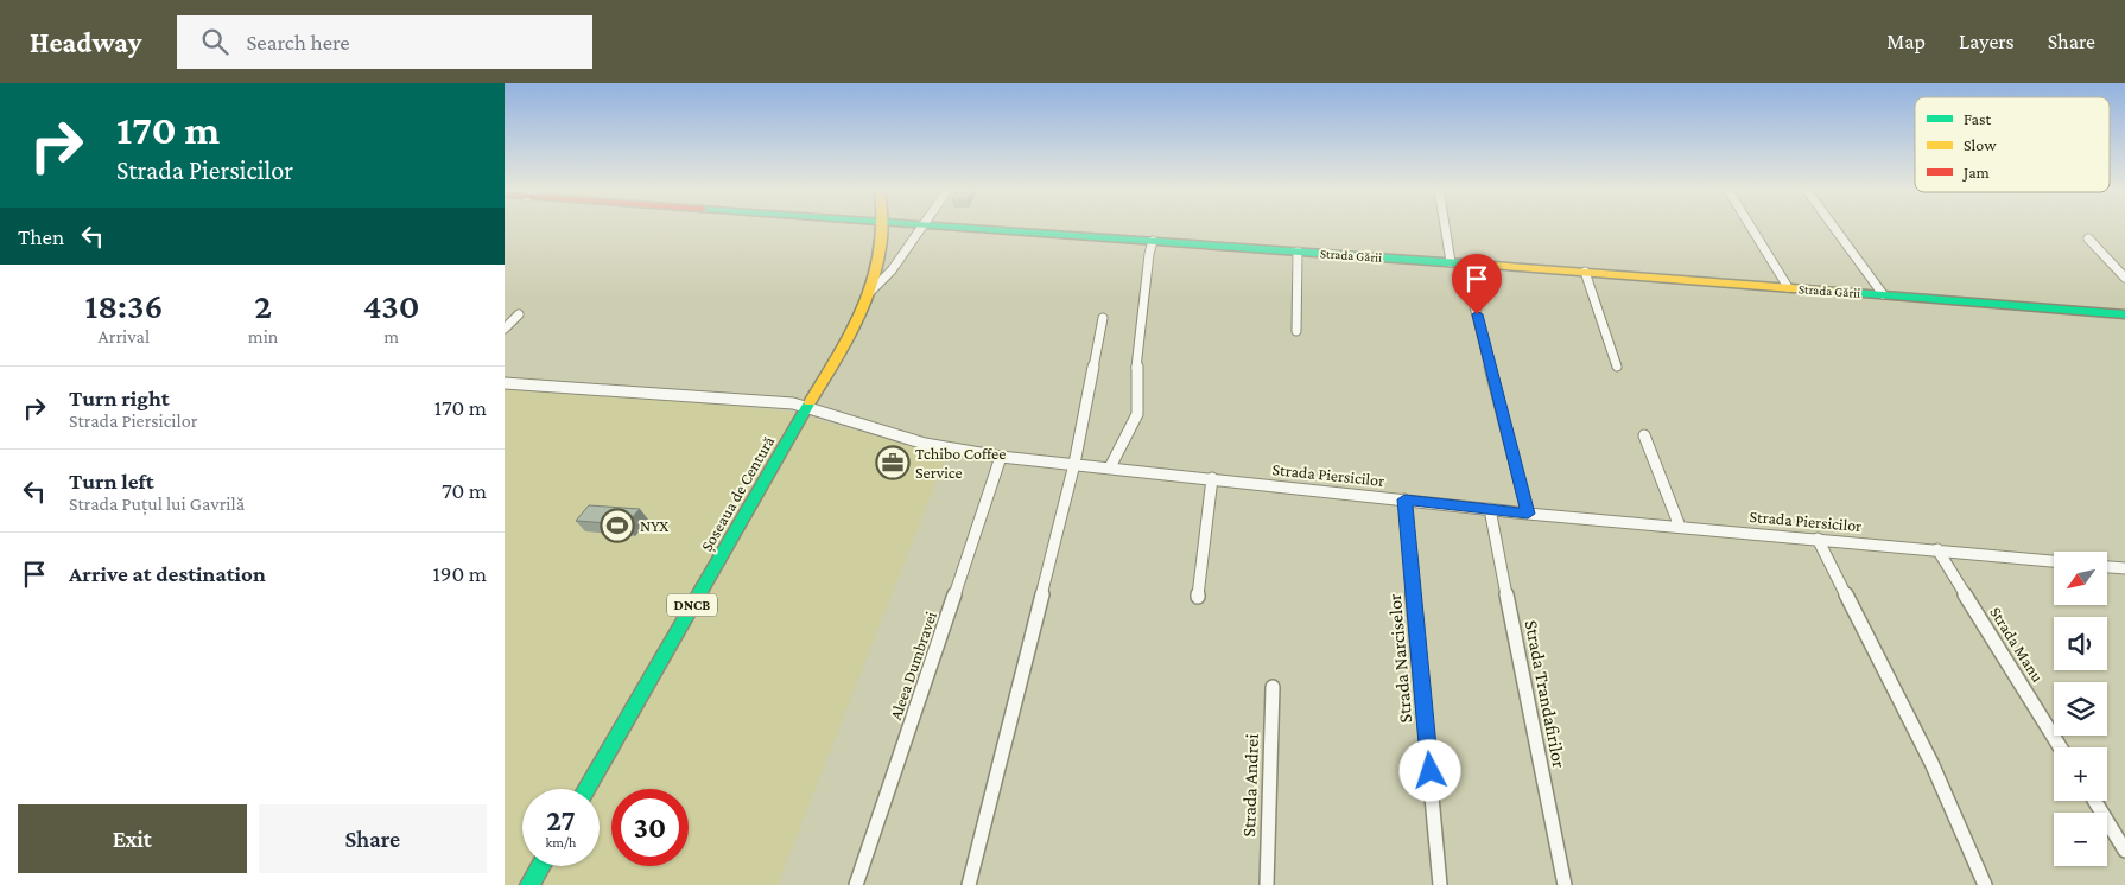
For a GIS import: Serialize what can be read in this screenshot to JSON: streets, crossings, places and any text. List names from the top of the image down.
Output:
{
  "streets": {
    "main road": ["Strada Gării", "Șoseaua de Centură", "DNCB"],
    "street": [
      "Strada Piersicilor",
      "Strada Manu",
      "Strada Narciselor",
      "Aleea Dumbravei",
      "Strada Trandafirilor",
      "Strada Andrei"
    ]
  },
  "crossings": [
    ["Strada Piersicilor", "Șoseaua de Centură"],
    ["Strada Piersicilor", "Strada Manu"],
    ["Strada Piersicilor", "Strada Narciselor"],
    ["Strada Piersicilor", "Aleea Dumbravei"],
    ["Strada Piersicilor", "Strada Trandafirilor"]
  ],
  "places": {
    "office": ["Tchibo Coffee Service"],
    "sports": ["NYX"]
  },
  "legend": ["Fast", "Slow", "Jam"],
  "north": "bottom left",
  "page": {
    "header": "Headway",
    "search": "Search here",
    "nav": ["Map", "Layers", "Share"],
    "turn": ["170 m", "Strada Piersicilor"],
    "then": "Then",
    "eta": [
      "18:36",
      "Arrival",
      "2",
      "min",
      "430",
      "m"
    ],
    "list": [
      {
        "name": "Turn right",
        "note": "Strada Piersicilor",
        "value": "170 m"
      },
      {
        "name": "Turn left",
        "note": "Strada Puțul lui Gavrilă",
        "value": "70 m"
      },
      {
        "name": "Arrive at destination",
        "value": "190 m"
      }
    ],
    "map_buttons": ["+", "−"],
    "speed": "27 km/h",
    "limit": "30",
    "buttons": ["Exit", "Share"]
  }
}
